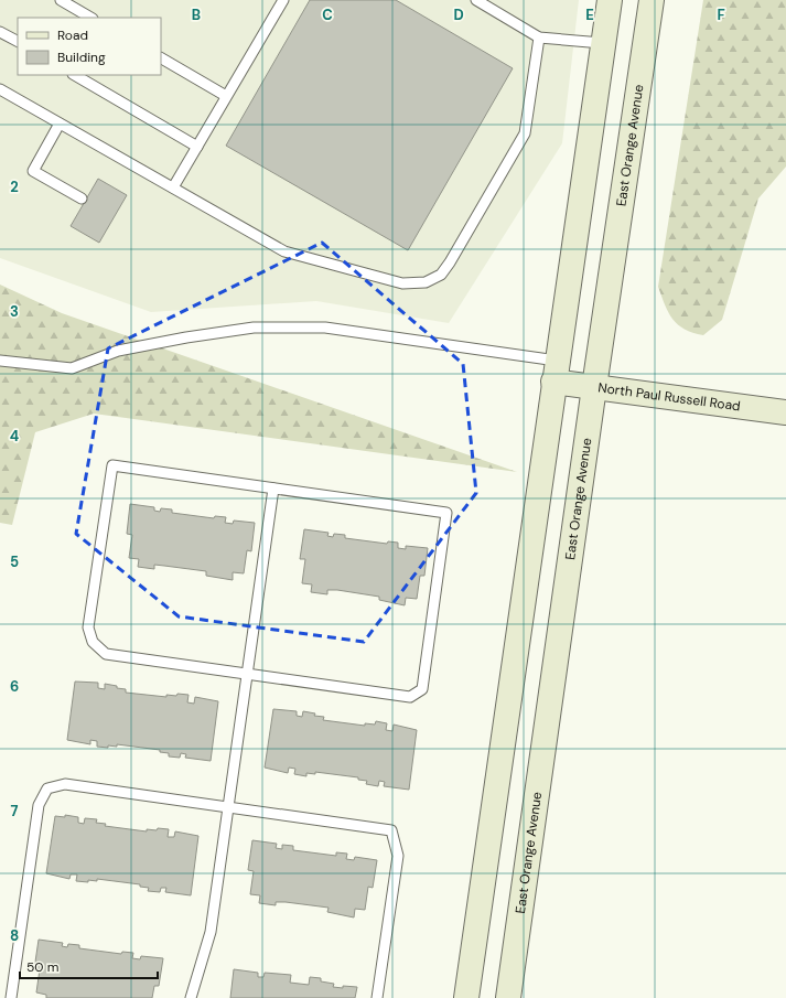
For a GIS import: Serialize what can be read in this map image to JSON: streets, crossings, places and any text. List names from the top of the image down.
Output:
{
  "streets": {
    "street": ["East Orange Avenue", "North Paul Russell Road"]
  },
  "crossings": [
    ["East Orange Avenue", "North Paul Russell Road"]
  ],
  "legend": ["Road", "Building"],
  "scale_bar": "50 m",
  "grid": {
    "columns": [
      "B",
      "C",
      "D",
      "E",
      "F"
    ],
    "rows": [
      "2",
      "3",
      "4",
      "5",
      "6",
      "7",
      "8"
    ]
  }
}
